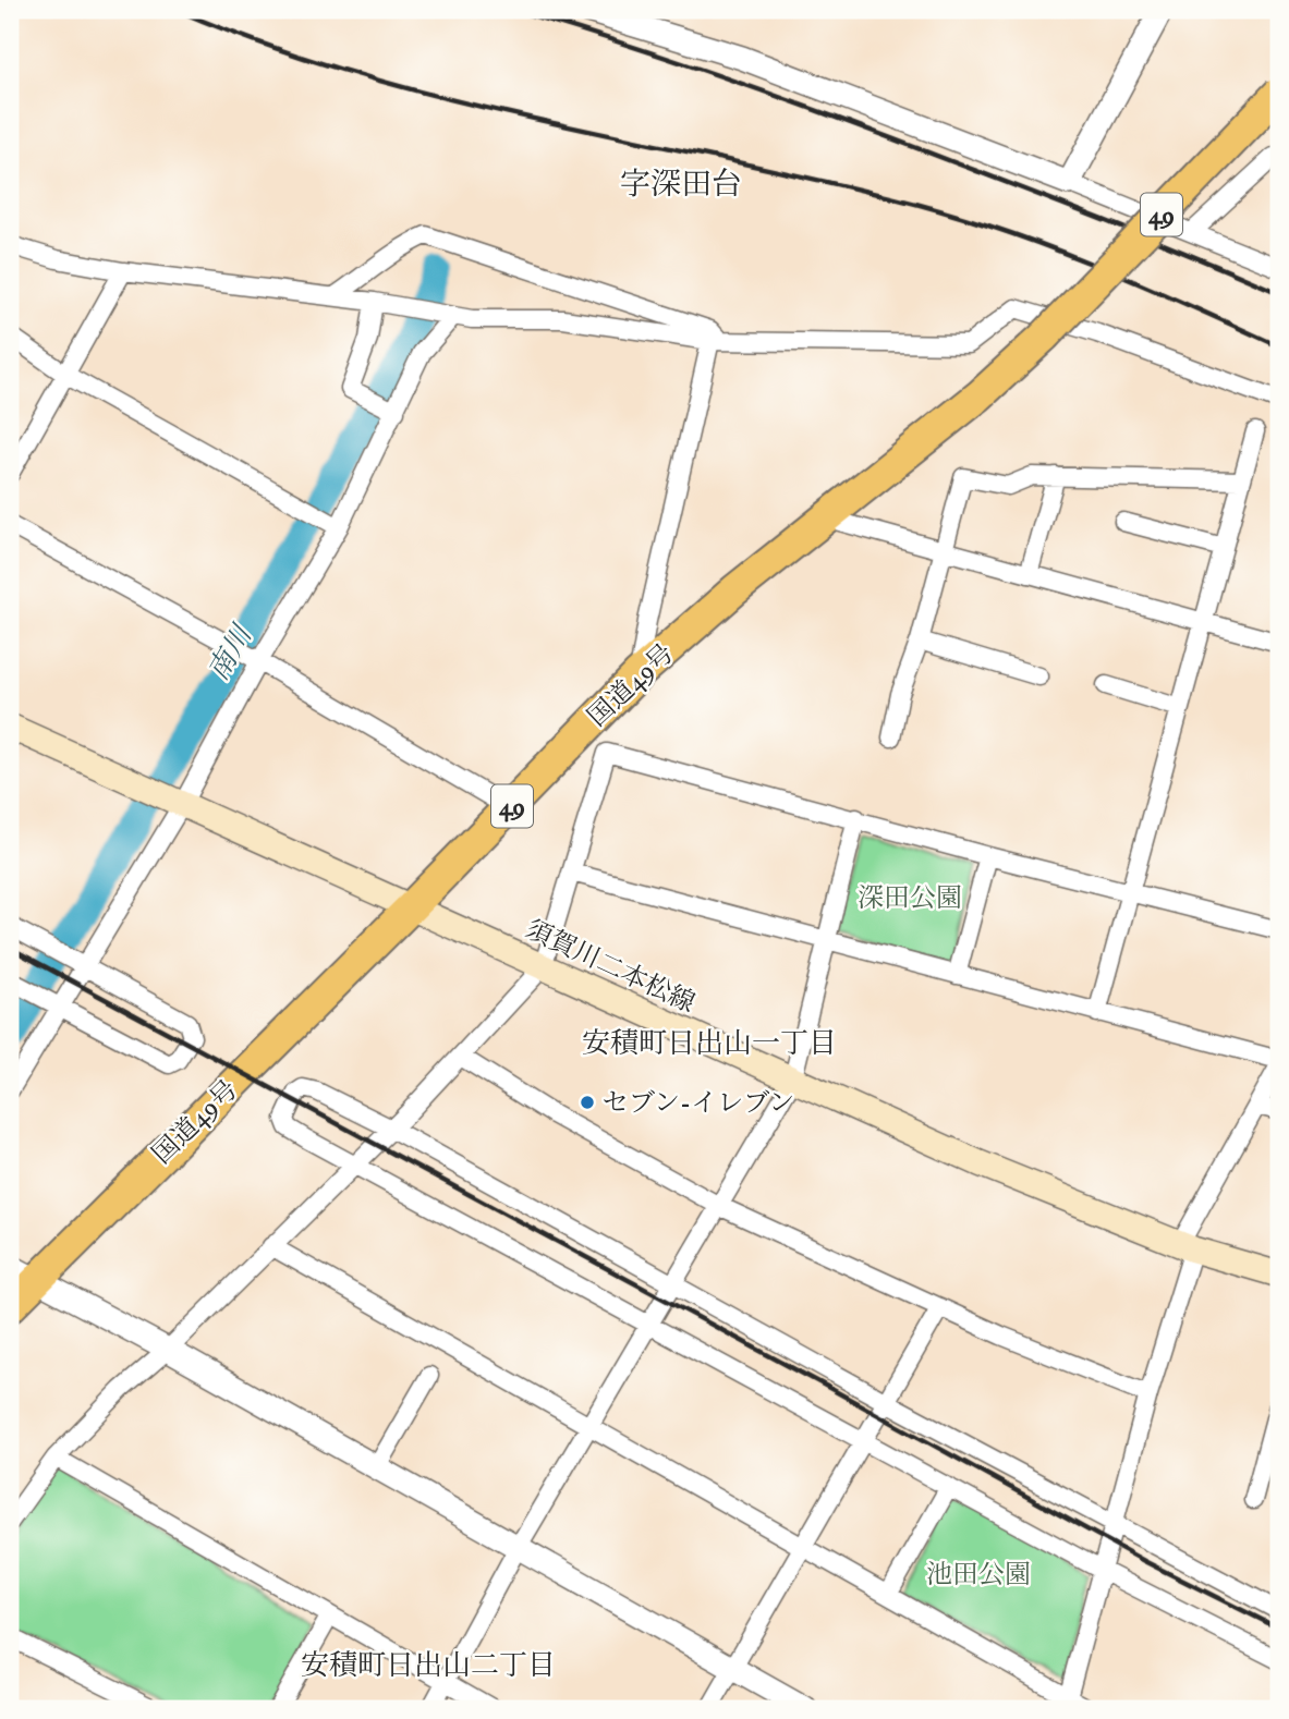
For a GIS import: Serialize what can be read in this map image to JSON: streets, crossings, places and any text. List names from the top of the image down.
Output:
{
  "streets": {
    "highway": ["49", "国道49号"],
    "main road": ["須賀川二本松線"]
  },
  "crossings": [
    ["国道49号", "須賀川二本松線"]
  ],
  "districts": ["字深田台", "安積町日出山一丁目", "安積町日出山二丁目"],
  "water": ["南川"],
  "parks": ["深田公園", "池田公園"],
  "places": ["セブン-イレブン"]
}
